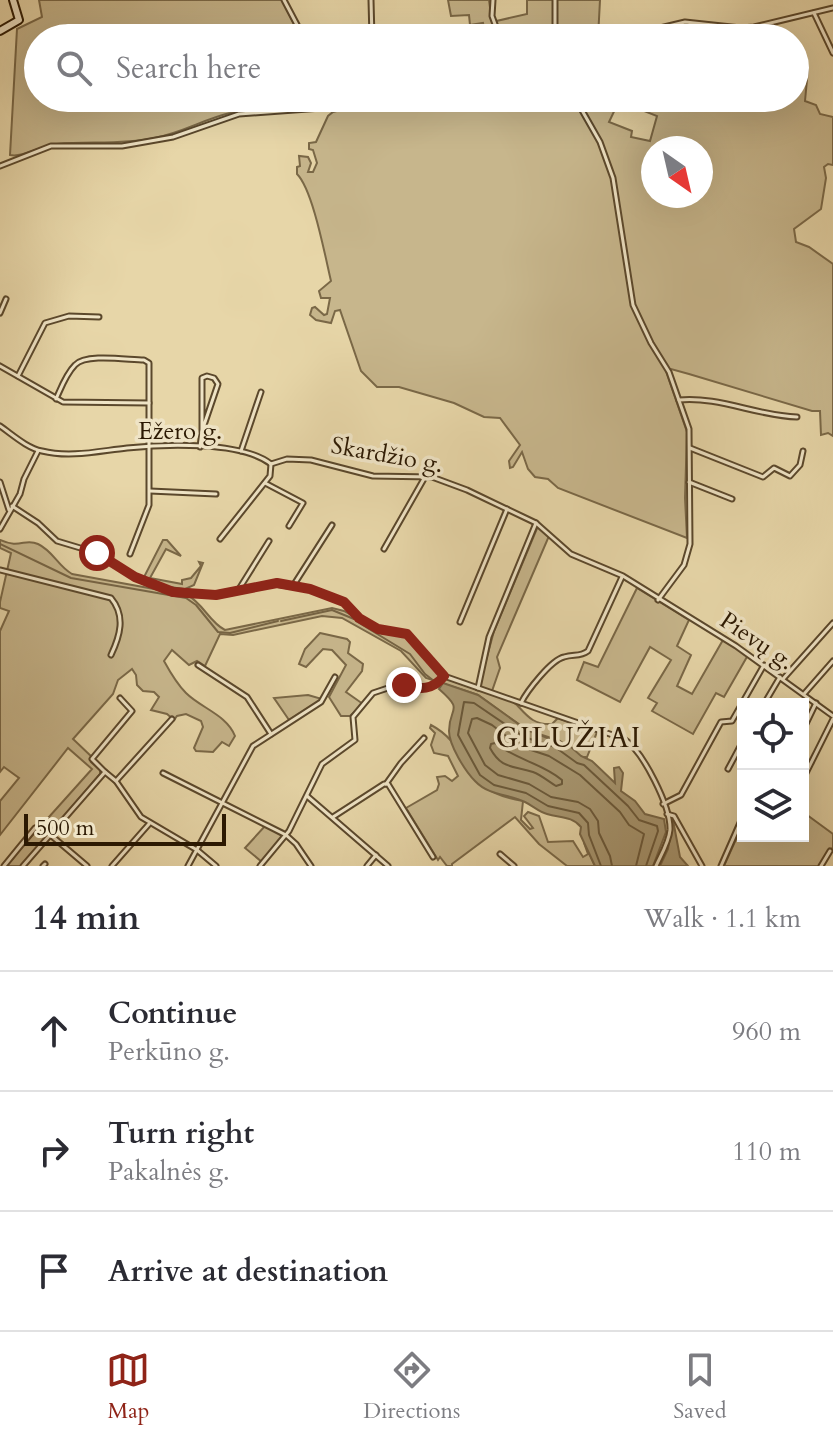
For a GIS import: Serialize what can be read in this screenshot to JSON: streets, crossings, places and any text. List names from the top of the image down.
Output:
{
  "streets": {
    "street": ["Ežero g.", "Skardžio g.", "Pievų g."]
  },
  "crossings": [
    ["Ežero g.", "Skardžio g."],
    ["Skardžio g.", "Pievų g."]
  ],
  "districts": ["GILUŽIAI"],
  "scale_bar": "500 m",
  "north": "bottom right",
  "page": {
    "search": "Search here",
    "scale": "500 m",
    "heading": ["14 min", "Walk · 1.1 km"],
    "list": [
      ["Continue", "Perkūno g.", "960 m"],
      ["Turn right", "Pakalnės g.", "110 m"],
      "Arrive at destination"
    ],
    "nav": ["Map", "Directions", "Saved"]
  }
}
